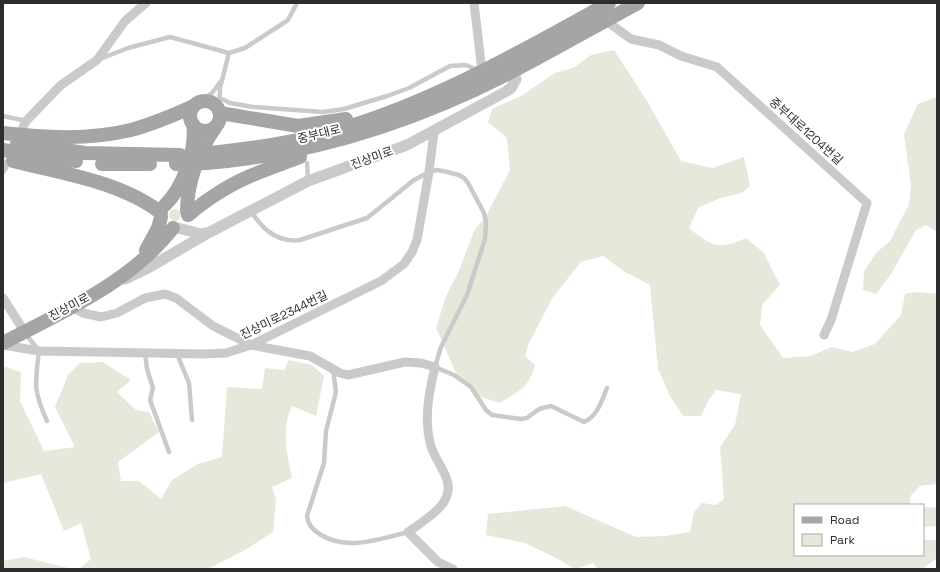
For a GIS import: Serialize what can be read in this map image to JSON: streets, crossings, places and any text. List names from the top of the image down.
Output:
{
  "streets": {
    "main road": ["중부대로", "진상미로"],
    "street": ["중부대로1204번길", "진상미로2344번길"]
  },
  "crossings": [
    ["중부대로1204번길", "중부대로"],
    ["중부대로", "진상미로"],
    ["진상미로", "진상미로2344번길"]
  ],
  "legend": ["Road", "Park"]
}
